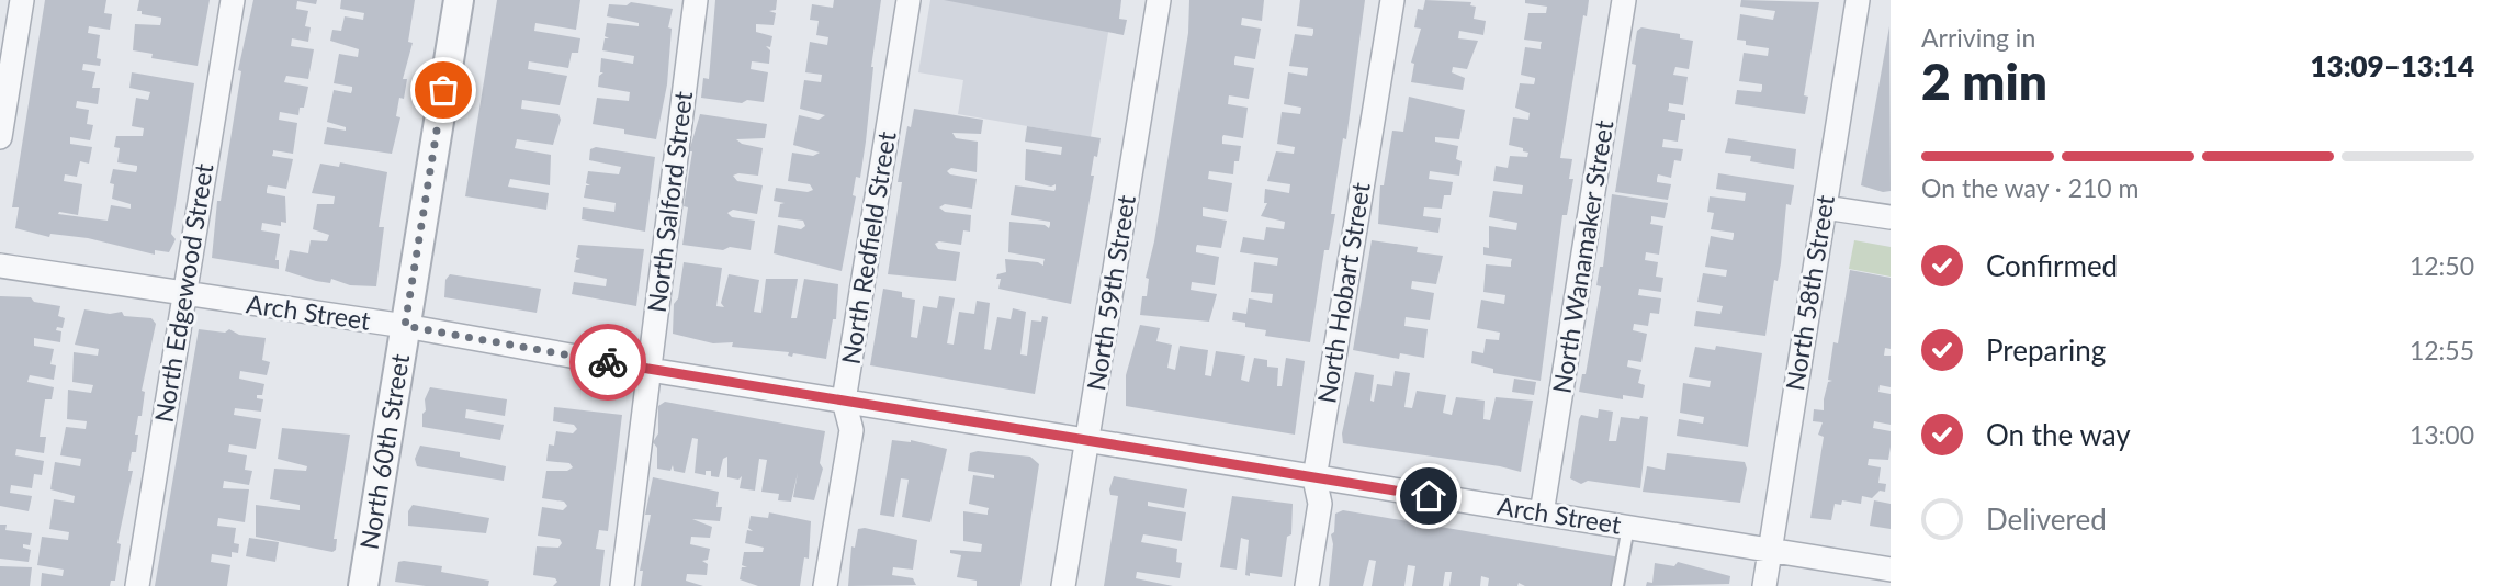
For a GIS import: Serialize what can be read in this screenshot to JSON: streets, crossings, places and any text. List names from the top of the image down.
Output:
{
  "streets": {
    "street": [
      "North Salford Street",
      "North Redfield Street",
      "North Wanamaker Street",
      "North Edgewood Street",
      "North 59th Street",
      "North Hobart Street",
      "North 58th Street",
      "Arch Street",
      "North 60th Street"
    ]
  },
  "crossings": [
    ["North Salford Street", "Arch Street"],
    ["North Redfield Street", "Arch Street"],
    ["North Wanamaker Street", "Arch Street"],
    ["North Edgewood Street", "Arch Street"],
    ["North 59th Street", "Arch Street"],
    ["North Hobart Street", "Arch Street"],
    ["North 58th Street", "Arch Street"],
    ["Arch Street", "North 60th Street"]
  ],
  "page": {
    "heading": ["2 min", "Arriving in", "13:09–13:14"],
    "bar": "On the way · 210 m",
    "list": [
      ["Confirmed", "12:50"],
      ["Preparing", "12:55"],
      ["On the way", "13:00"],
      "Delivered"
    ]
  }
}
